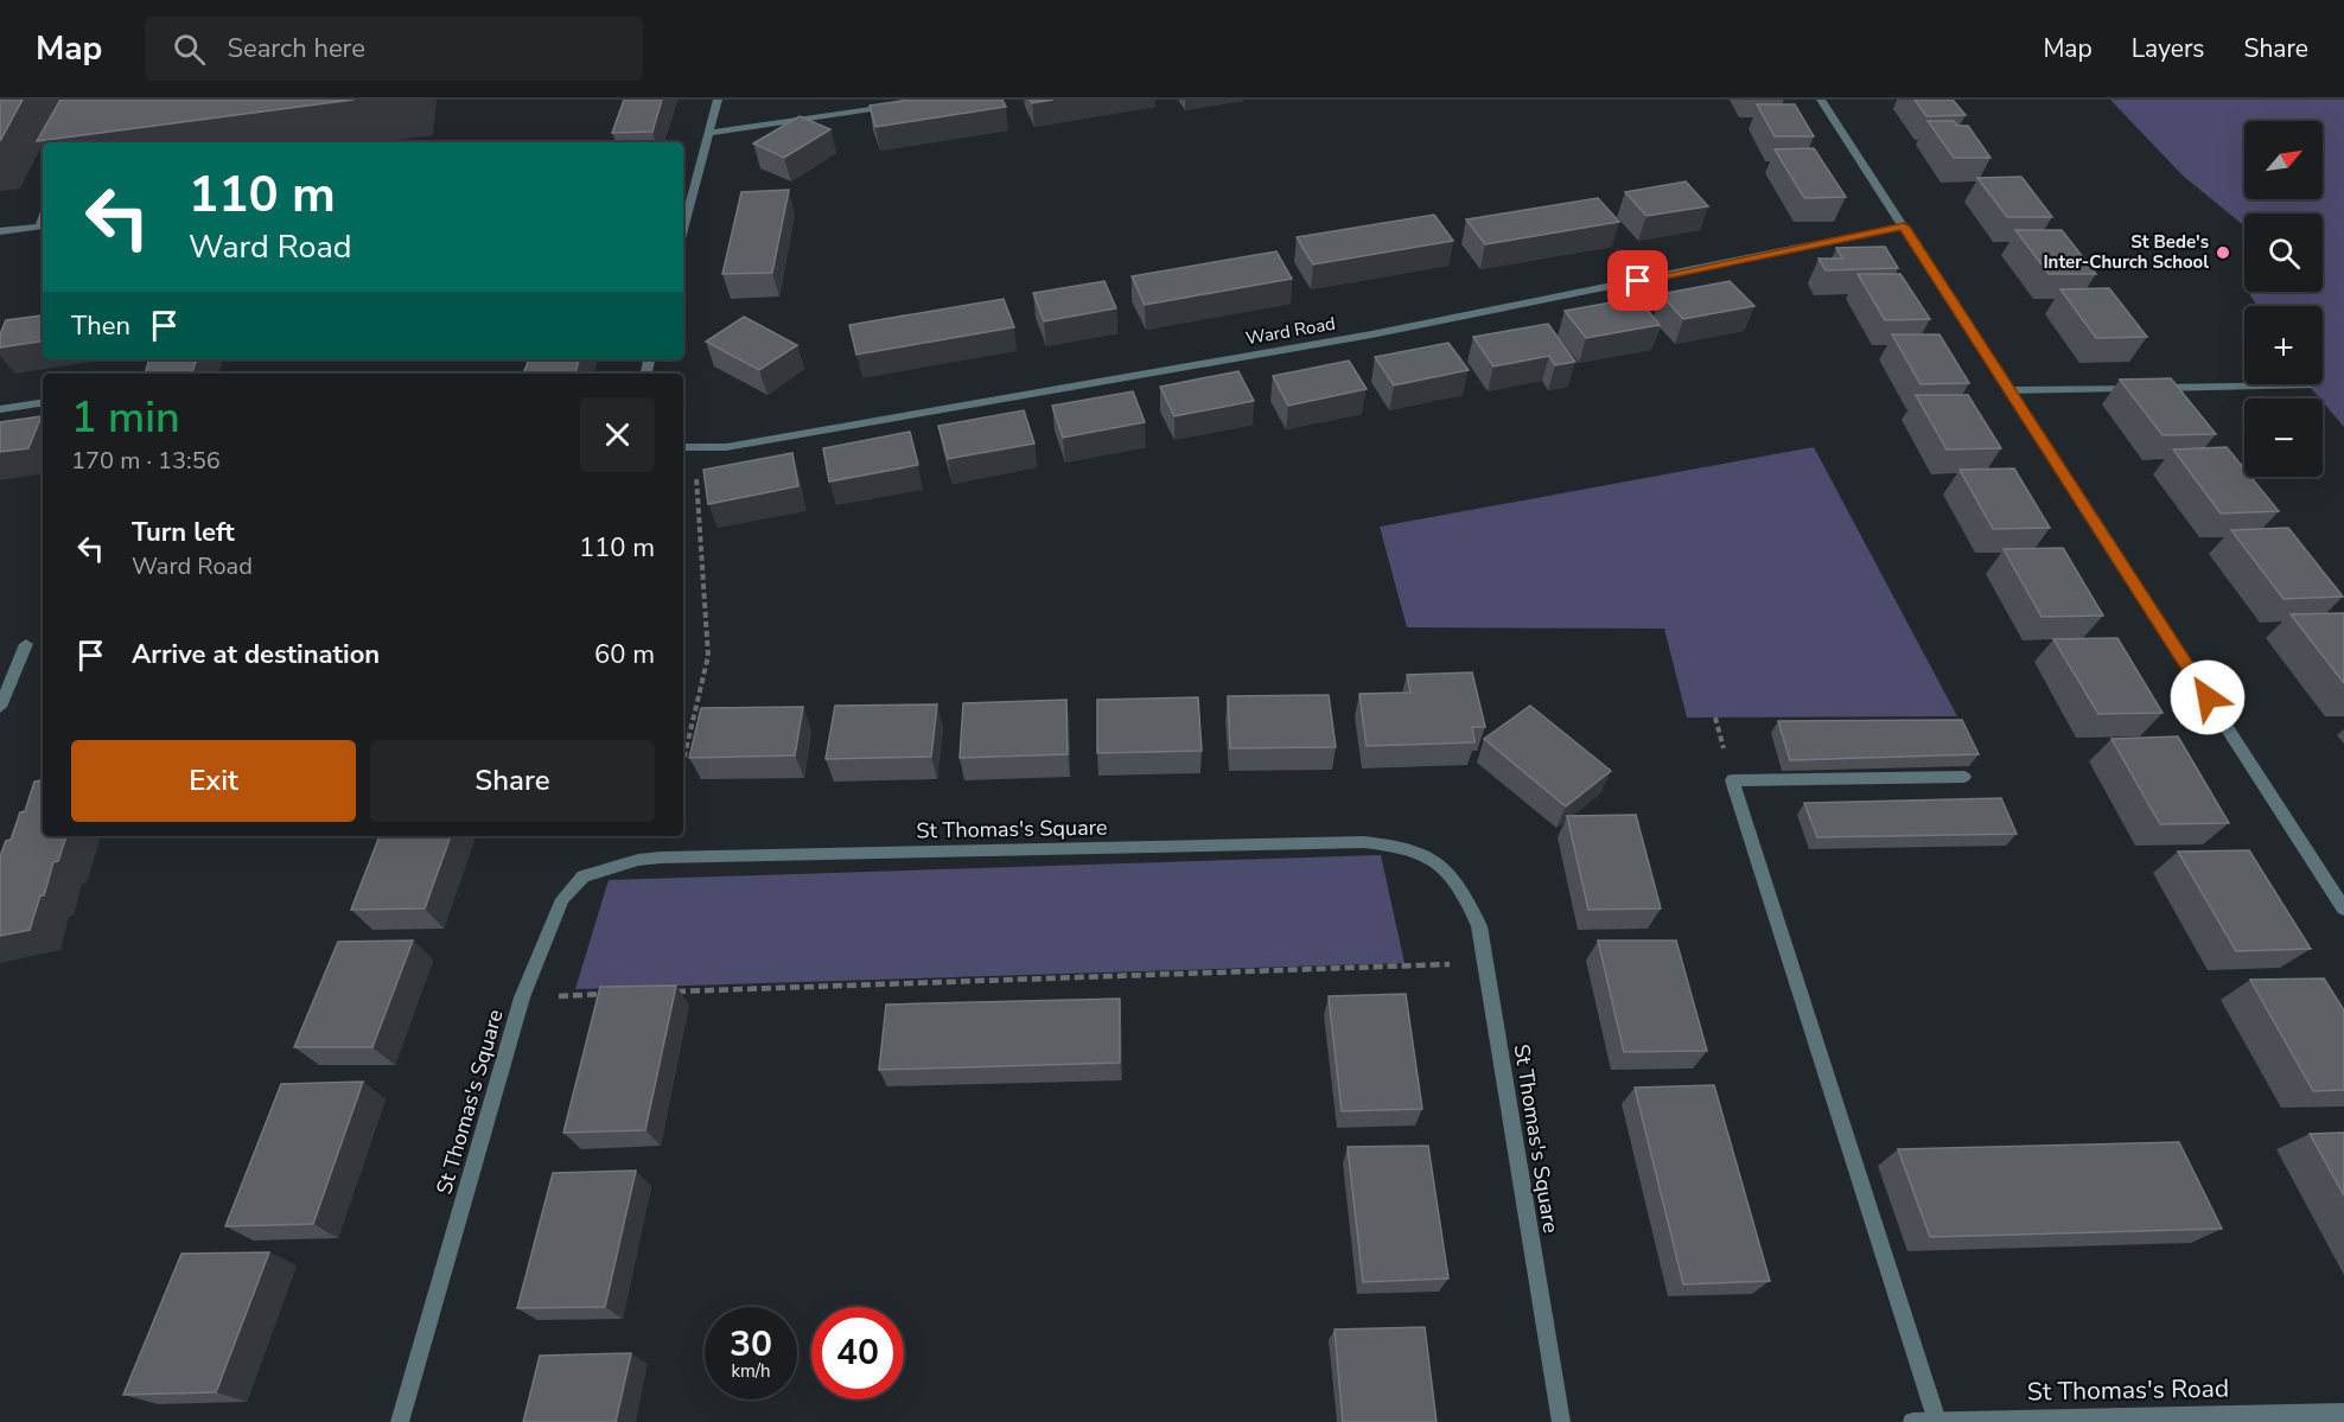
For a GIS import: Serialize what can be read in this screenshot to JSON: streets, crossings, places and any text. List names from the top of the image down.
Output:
{
  "streets": {
    "street": ["Ward Road", "St Thomas's Square", "St Thomas's Road"]
  },
  "places": ["St Bede's Inter-Church School"],
  "north": "top right",
  "page": {
    "header": "Map",
    "search": "Search here",
    "nav": ["Map", "Layers", "Share"],
    "map_buttons": ["+", "−"],
    "turn": ["110 m", "Ward Road"],
    "then": "Then",
    "heading": ["1 min", "170 m · 13:56"],
    "list": [
      {
        "name": "Turn left",
        "note": "Ward Road",
        "value": "110 m"
      },
      {
        "name": "Arrive at destination",
        "value": "60 m"
      }
    ],
    "buttons": ["Exit", "Share"],
    "speed": "30 km/h",
    "limit": "40"
  }
}
